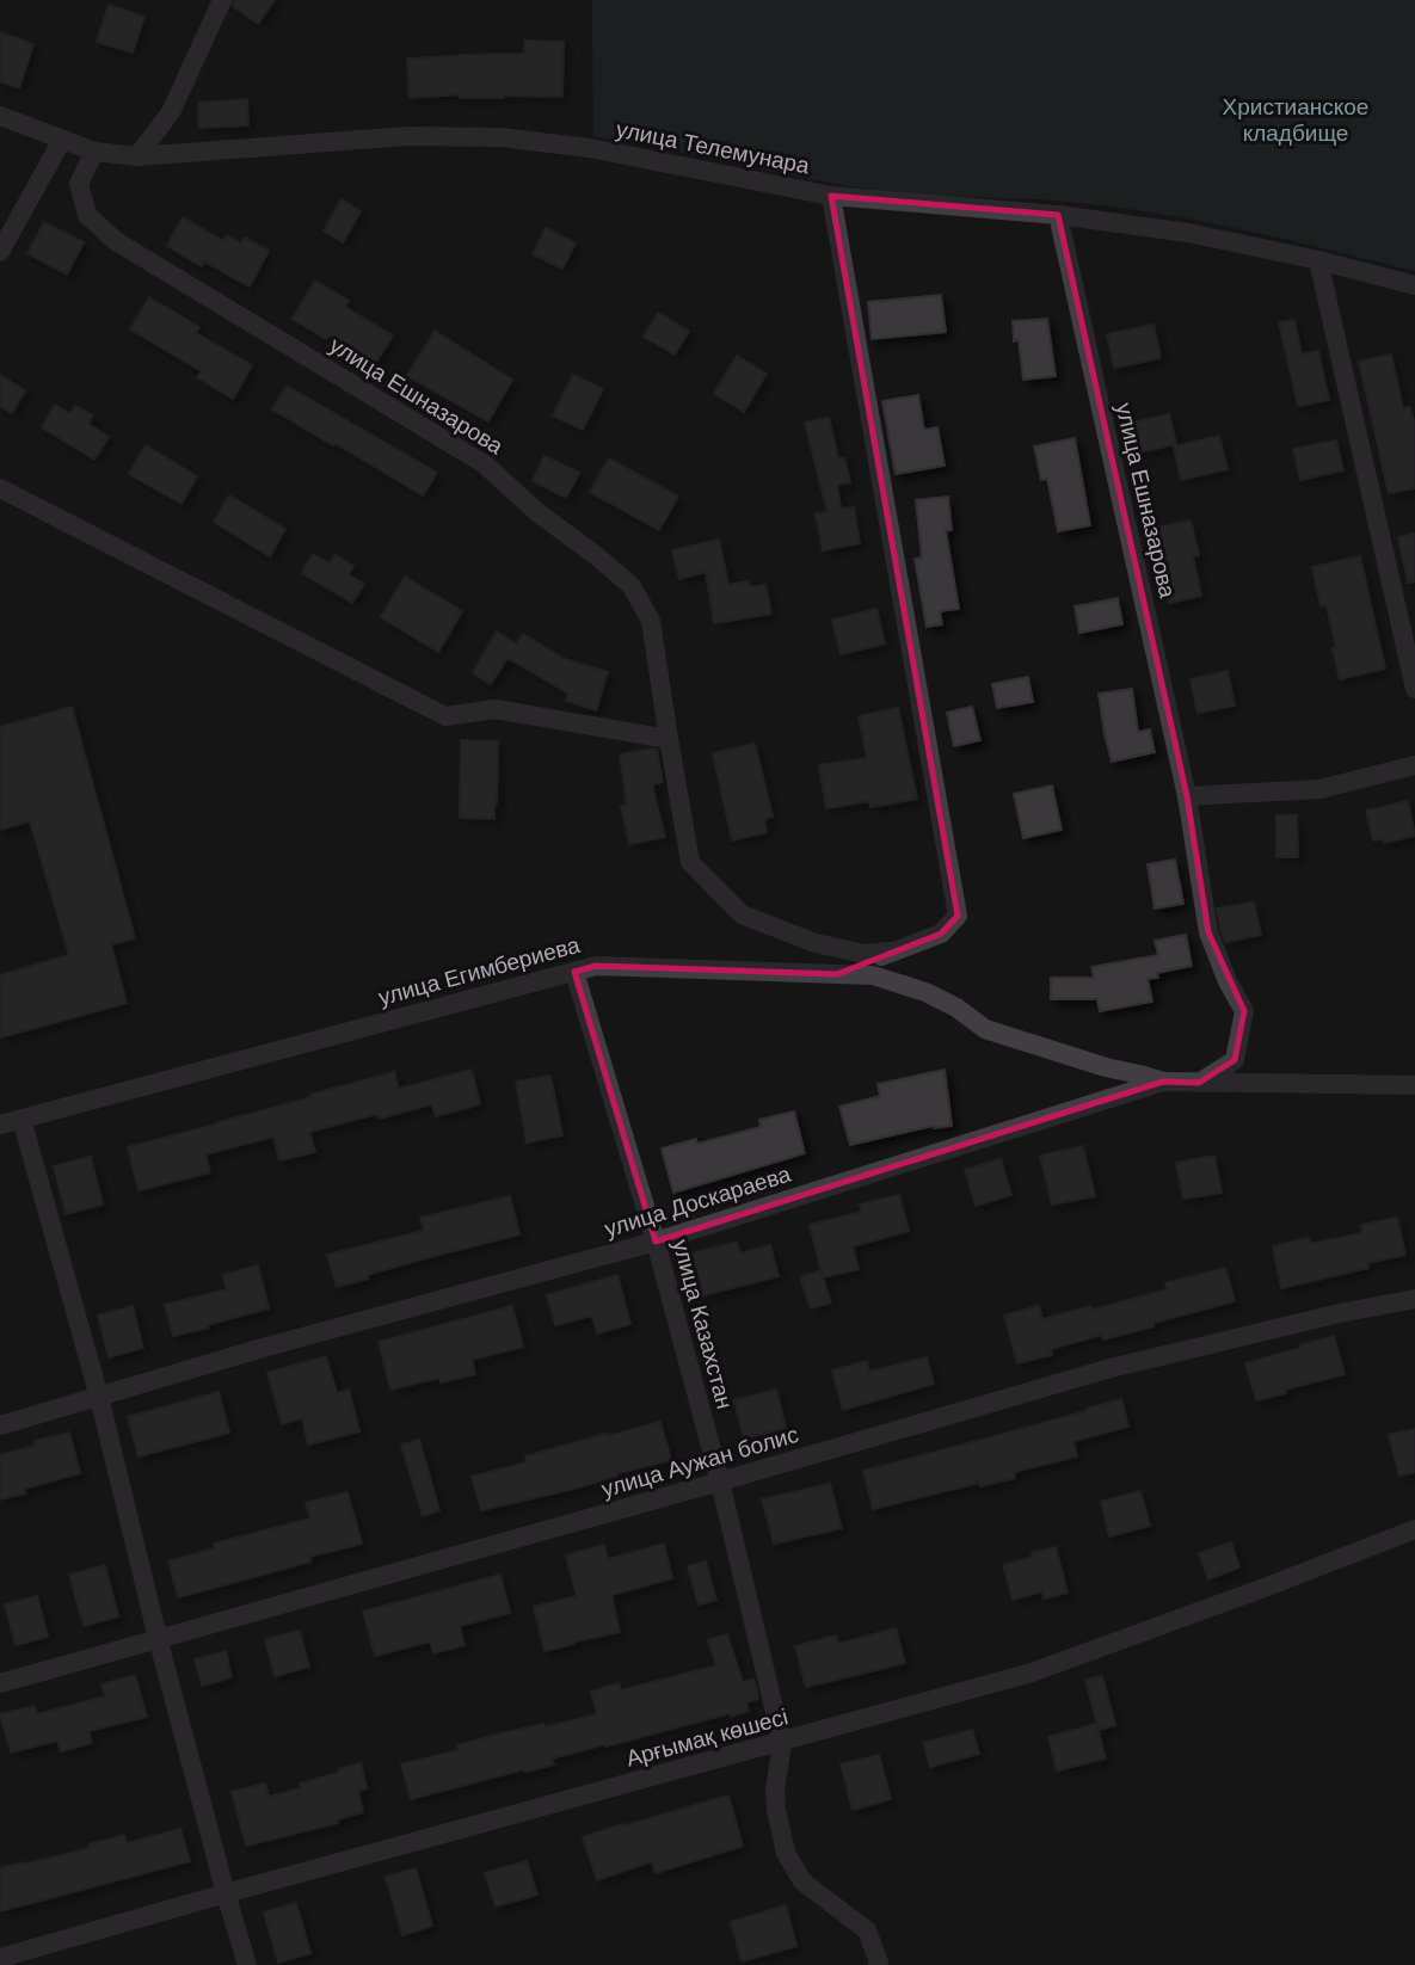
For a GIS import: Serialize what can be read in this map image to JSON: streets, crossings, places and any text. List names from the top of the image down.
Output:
{
  "streets": {
    "street": [
      "улица Телемунара",
      "улица Ешназарова",
      "улица Егимбериева",
      "улица Доскараева",
      "улица Казахстан",
      "улица Аужан болис",
      "Арғымақ көшесі"
    ]
  },
  "crossings": [
    ["улица Телемунара", "улица Ешназарова"],
    ["улица Ешназарова", "улица Егимбериева"],
    ["улица Ешназарова", "улица Доскараева"],
    ["улица Егимбериева", "улица Доскараева"],
    ["улица Егимбериева", "улица Казахстан"],
    ["улица Доскараева", "улица Казахстан"],
    ["улица Казахстан", "улица Аужан болис"],
    ["улица Казахстан", "Арғымақ көшесі"]
  ],
  "parks": ["Христианское кладбище"]
}
